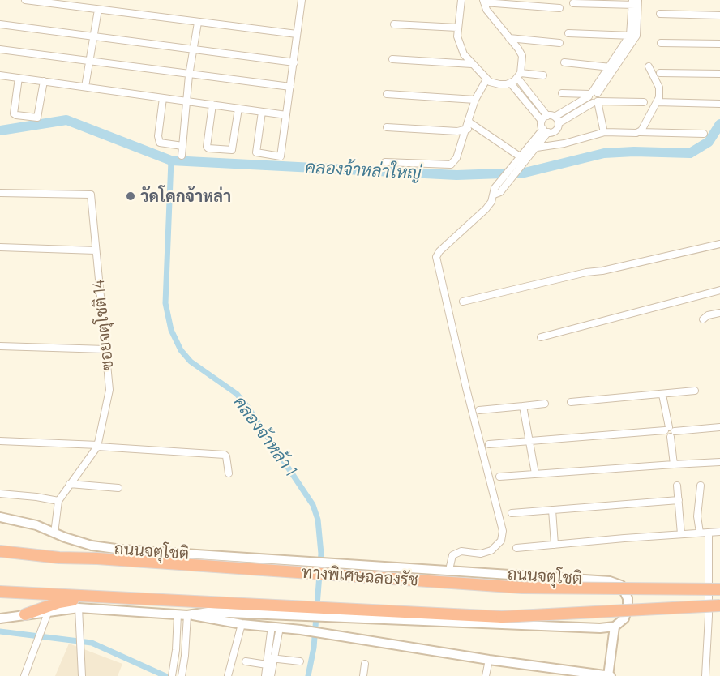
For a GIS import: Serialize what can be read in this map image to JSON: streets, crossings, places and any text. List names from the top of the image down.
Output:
{
  "streets": {
    "highway": ["ทางพิเศษฉลองรัช"],
    "street": ["ซอยจตุโชติ 14", "ถนนจตุโชติ"]
  },
  "crossings": [
    ["ซอยจตุโชติ 14", "ถนนจตุโชติ"]
  ],
  "water": ["คลองจ้าหล่าใหญ่", "คลองจ้าหล้า 1"],
  "places": ["วัดโคกจ้าหล่า"]
}
